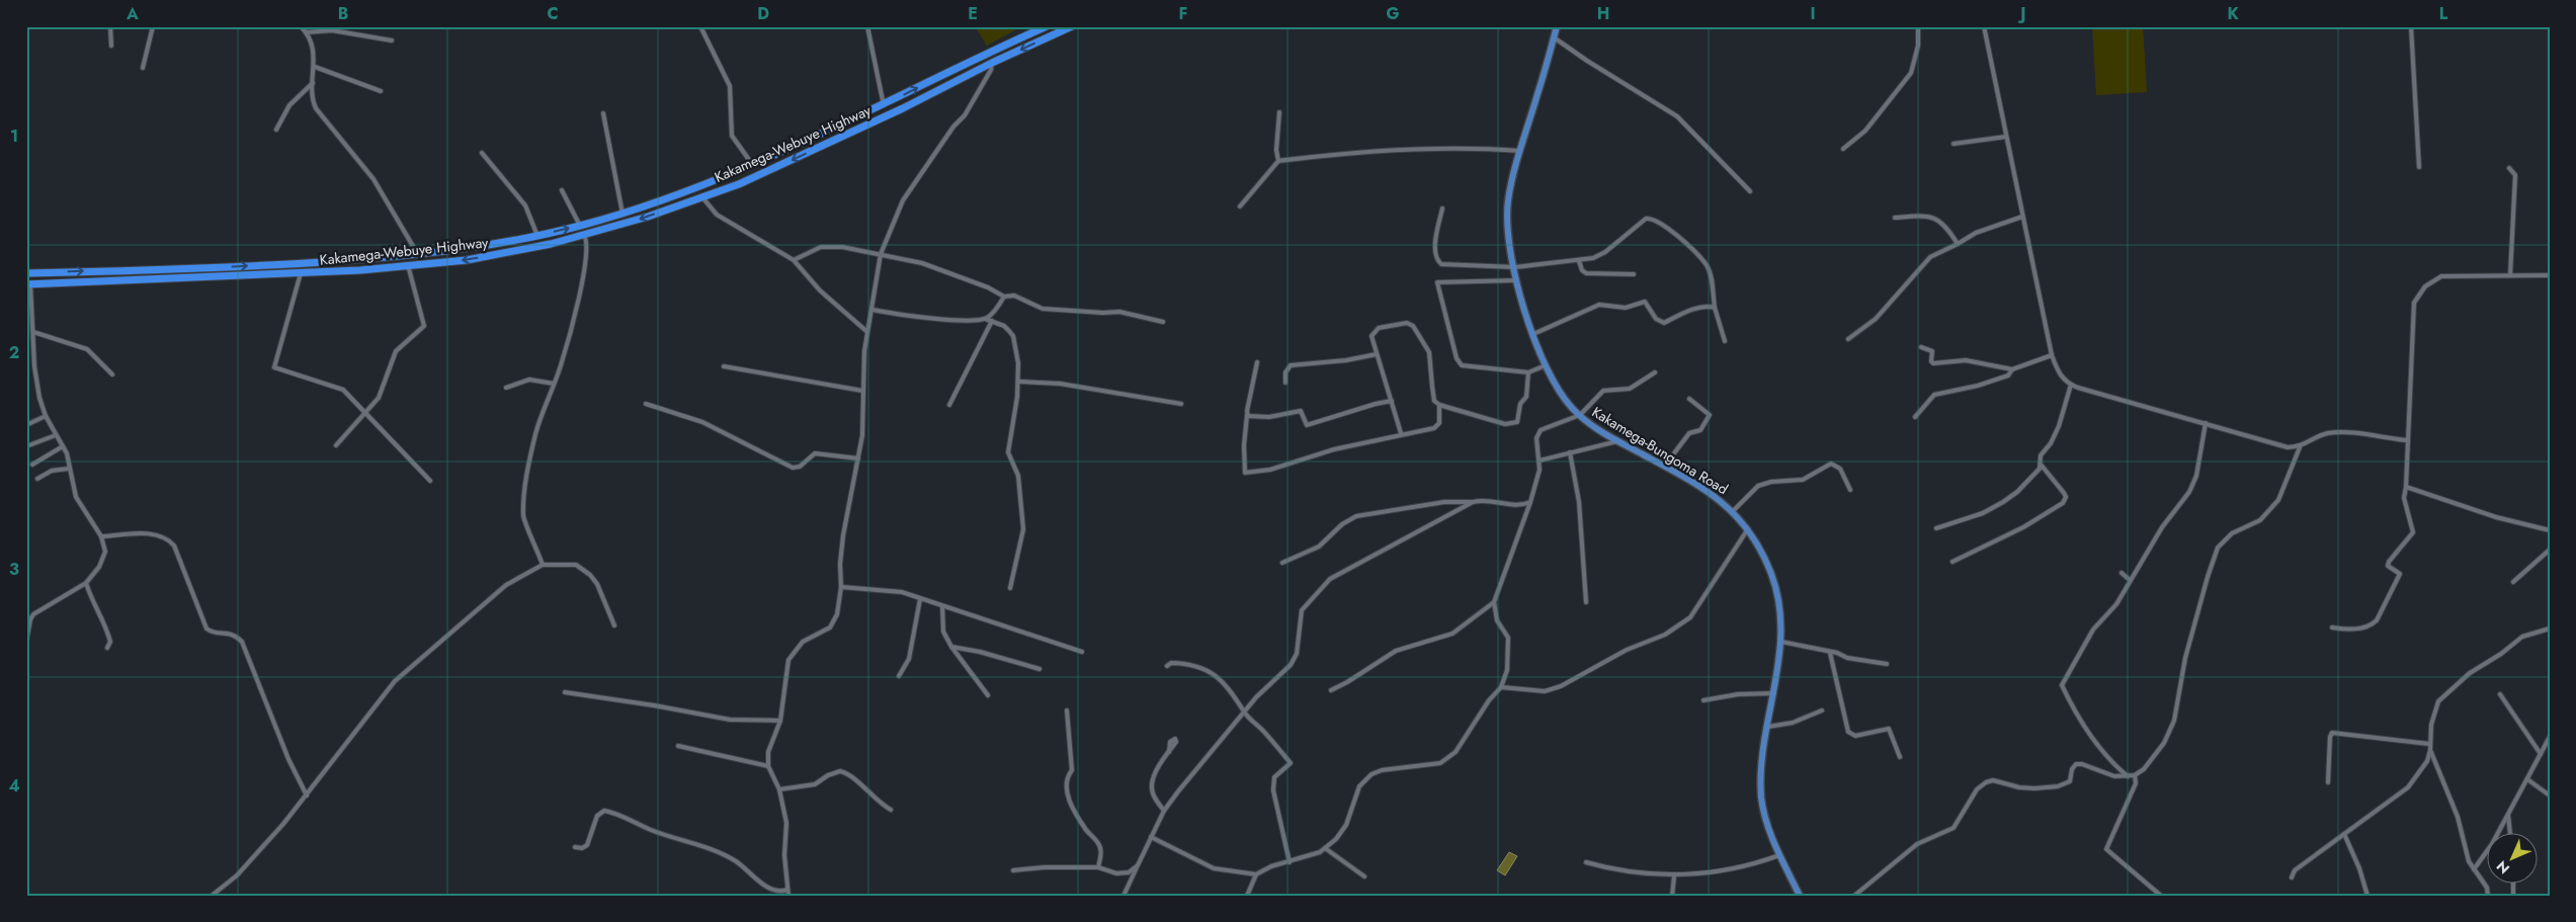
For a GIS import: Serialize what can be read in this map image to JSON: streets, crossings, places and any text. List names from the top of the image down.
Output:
{
  "streets": {
    "highway": ["Kakamega-Webuye Highway"],
    "main road": ["Kakamega-Bungoma Road"]
  },
  "north": "bottom left",
  "grid": {
    "columns": [
      "A",
      "B",
      "C",
      "D",
      "E",
      "F",
      "G",
      "H",
      "I",
      "J",
      "K",
      "L"
    ],
    "rows": [
      "1",
      "2",
      "3",
      "4"
    ]
  }
}
